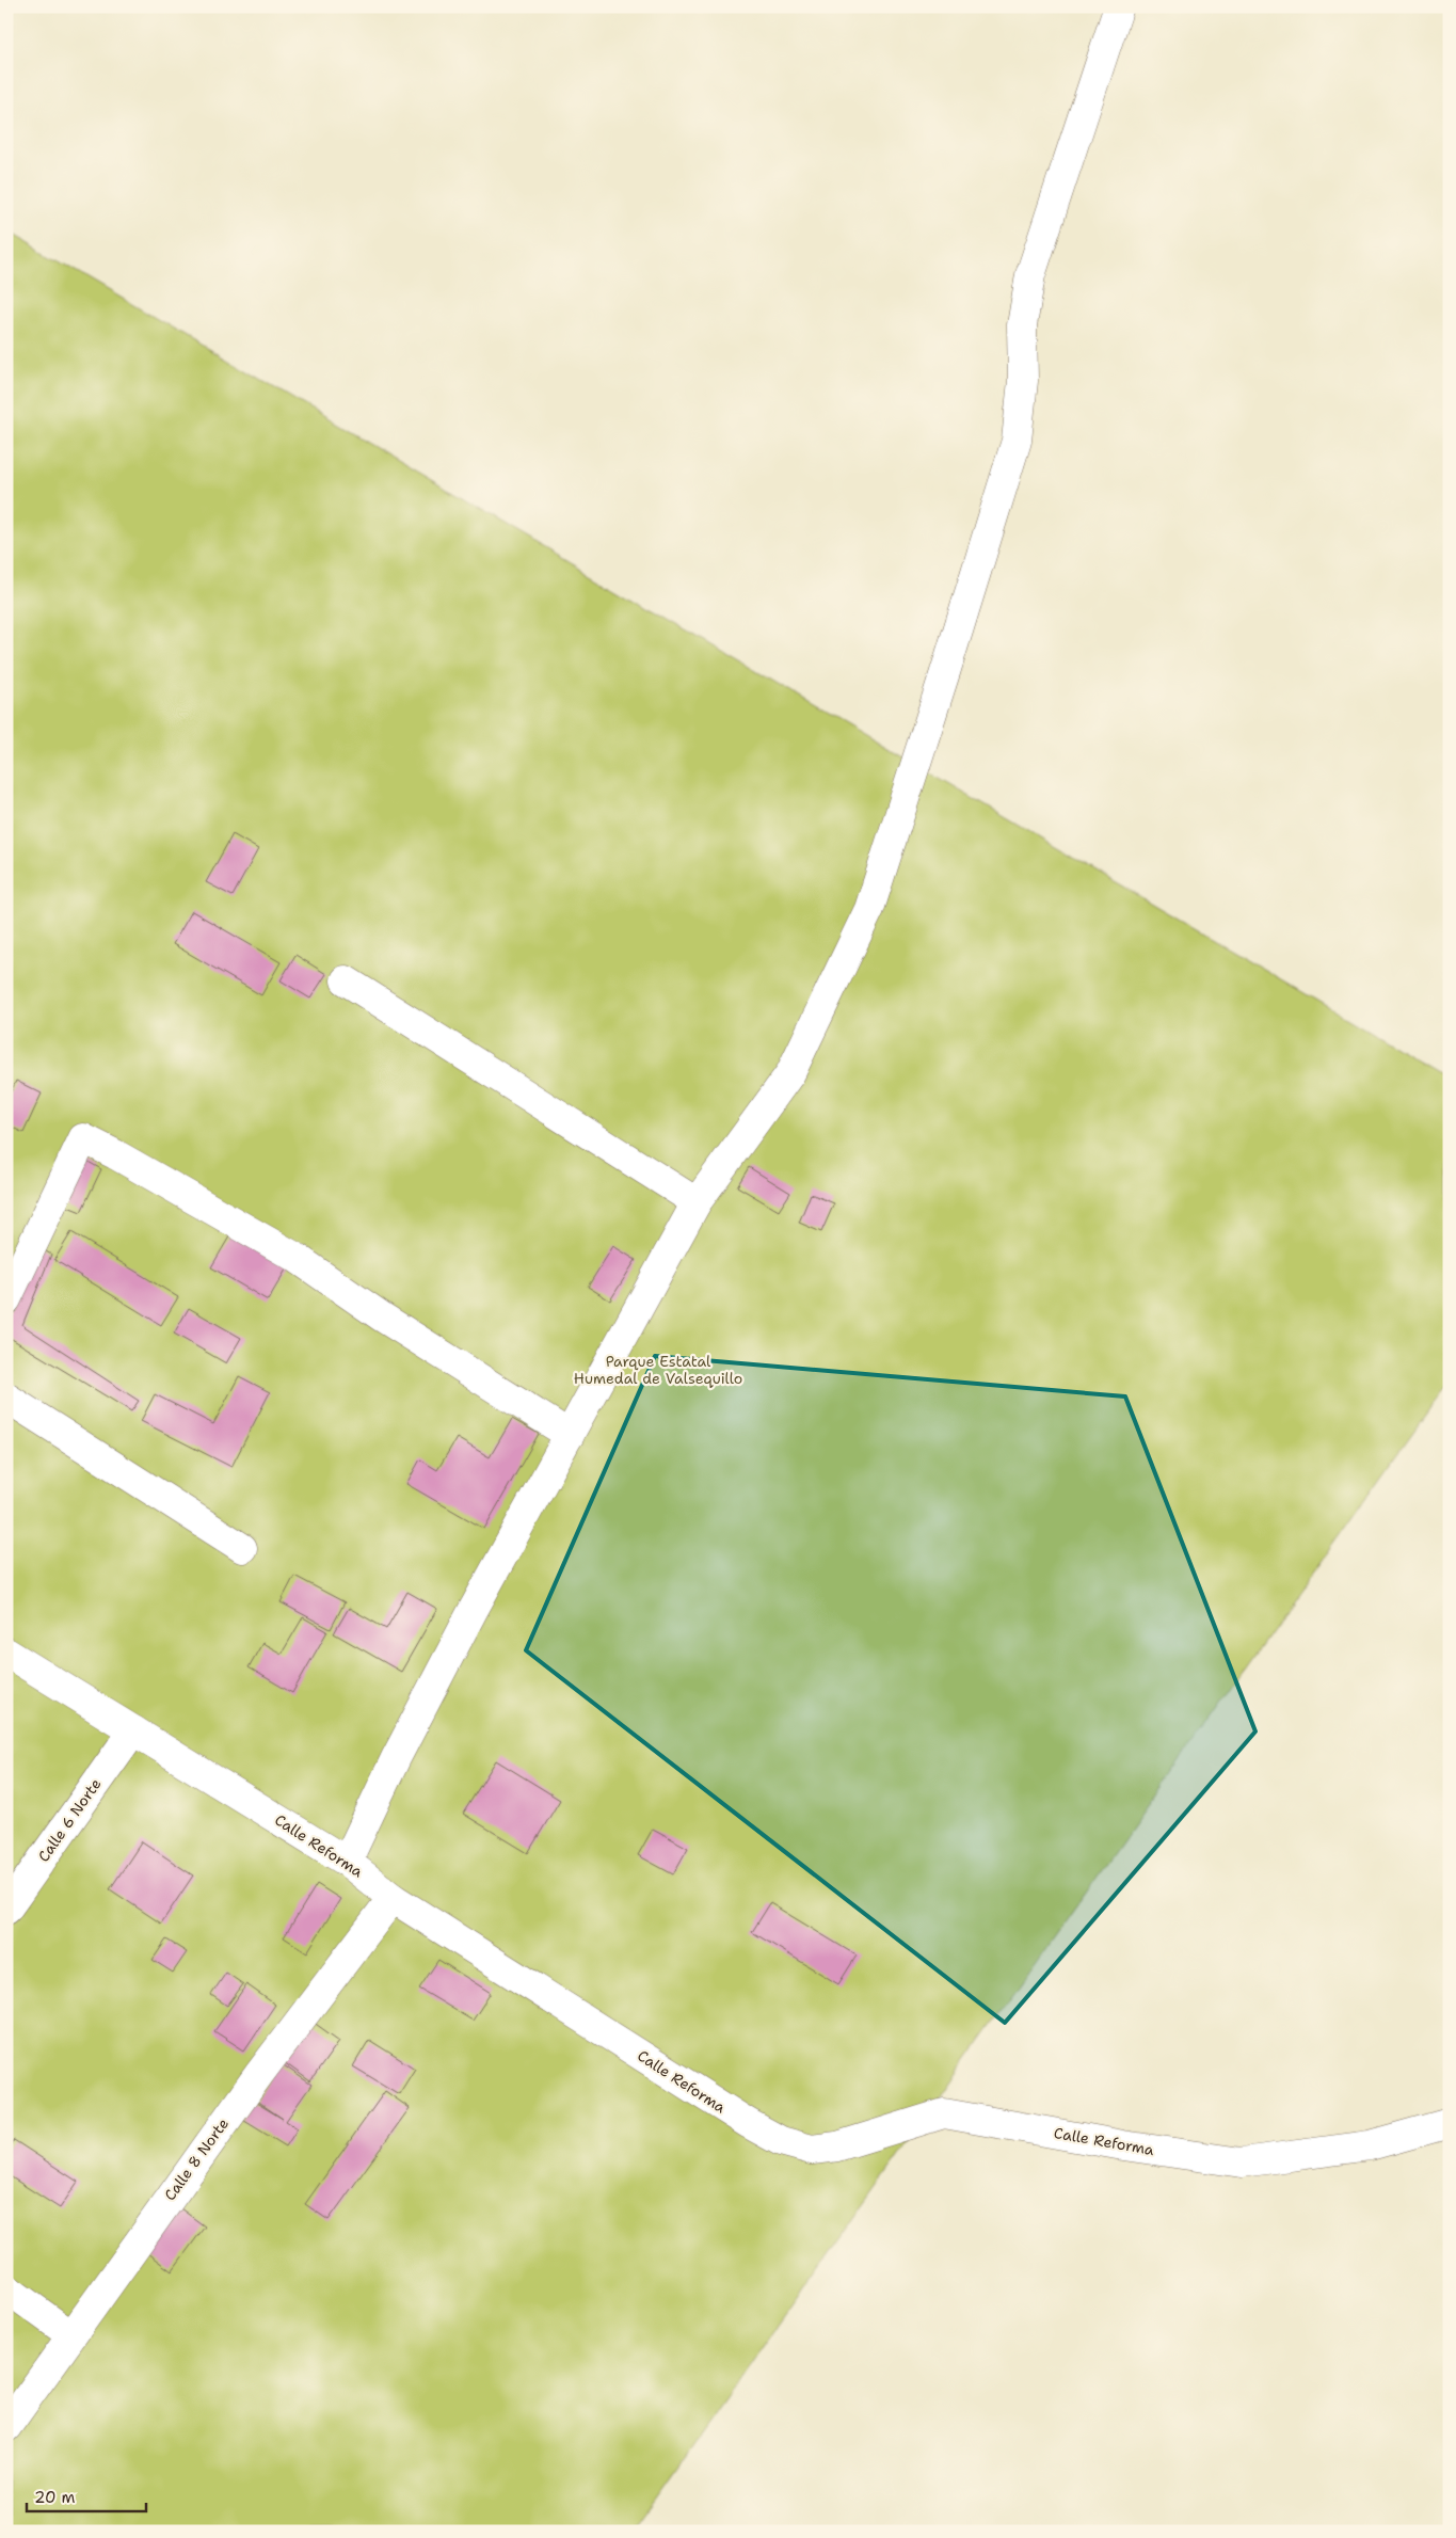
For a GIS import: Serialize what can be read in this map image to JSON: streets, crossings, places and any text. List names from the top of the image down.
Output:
{
  "streets": {
    "street": ["Calle 6 Norte", "Calle Reforma", "Calle 8 Norte"]
  },
  "crossings": [
    ["Calle 6 Norte", "Calle Reforma"],
    ["Calle Reforma", "Calle 8 Norte"]
  ],
  "parks": ["Parque Estatal Humedal de Valsequillo"],
  "scale_bar": "20 m"
}
